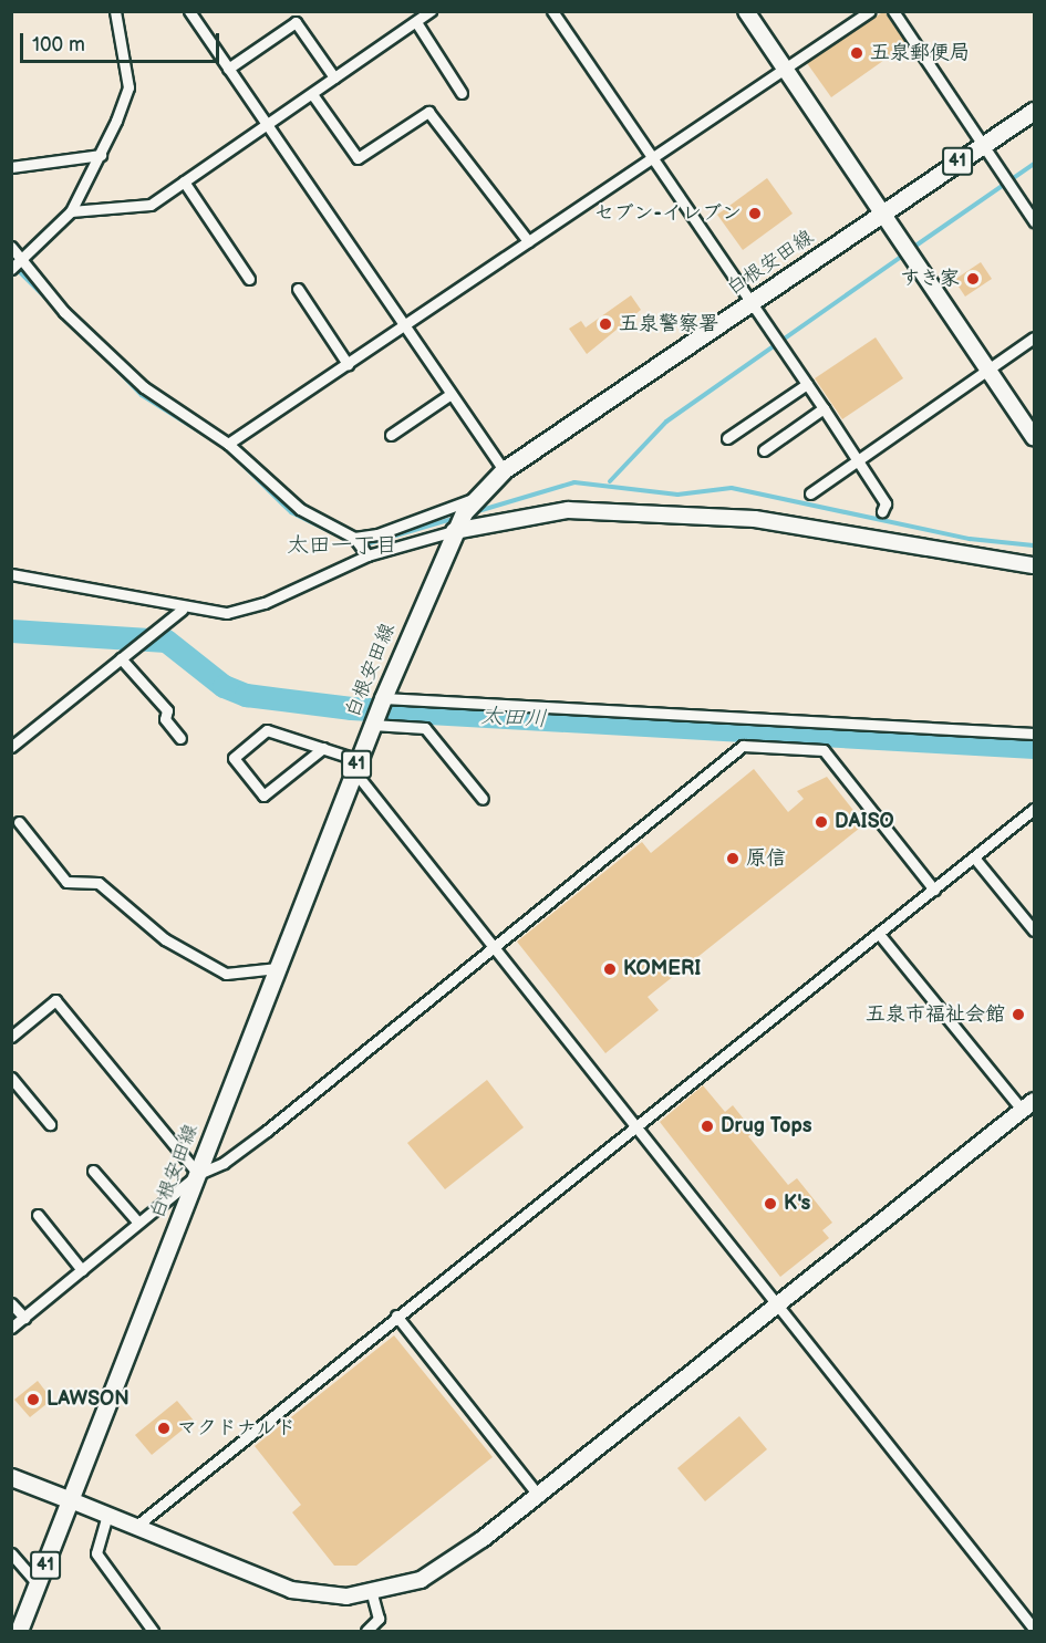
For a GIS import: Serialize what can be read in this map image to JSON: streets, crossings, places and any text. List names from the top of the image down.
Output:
{
  "streets": {
    "main road": ["41", "白根安田線"]
  },
  "crossings": [
    ["41", "白根安田線"]
  ],
  "districts": ["太田一丁目"],
  "water": ["太田川"],
  "places": [
    "五泉郵便局",
    "セブン-イレブン",
    "すき家",
    "五泉警察署",
    "DAISO",
    "原信",
    "KOMERI",
    "五泉市福祉会館",
    "Drug Tops",
    "K's",
    "LAWSON",
    "マクドナルド"
  ],
  "scale_bar": "100 m"
}
